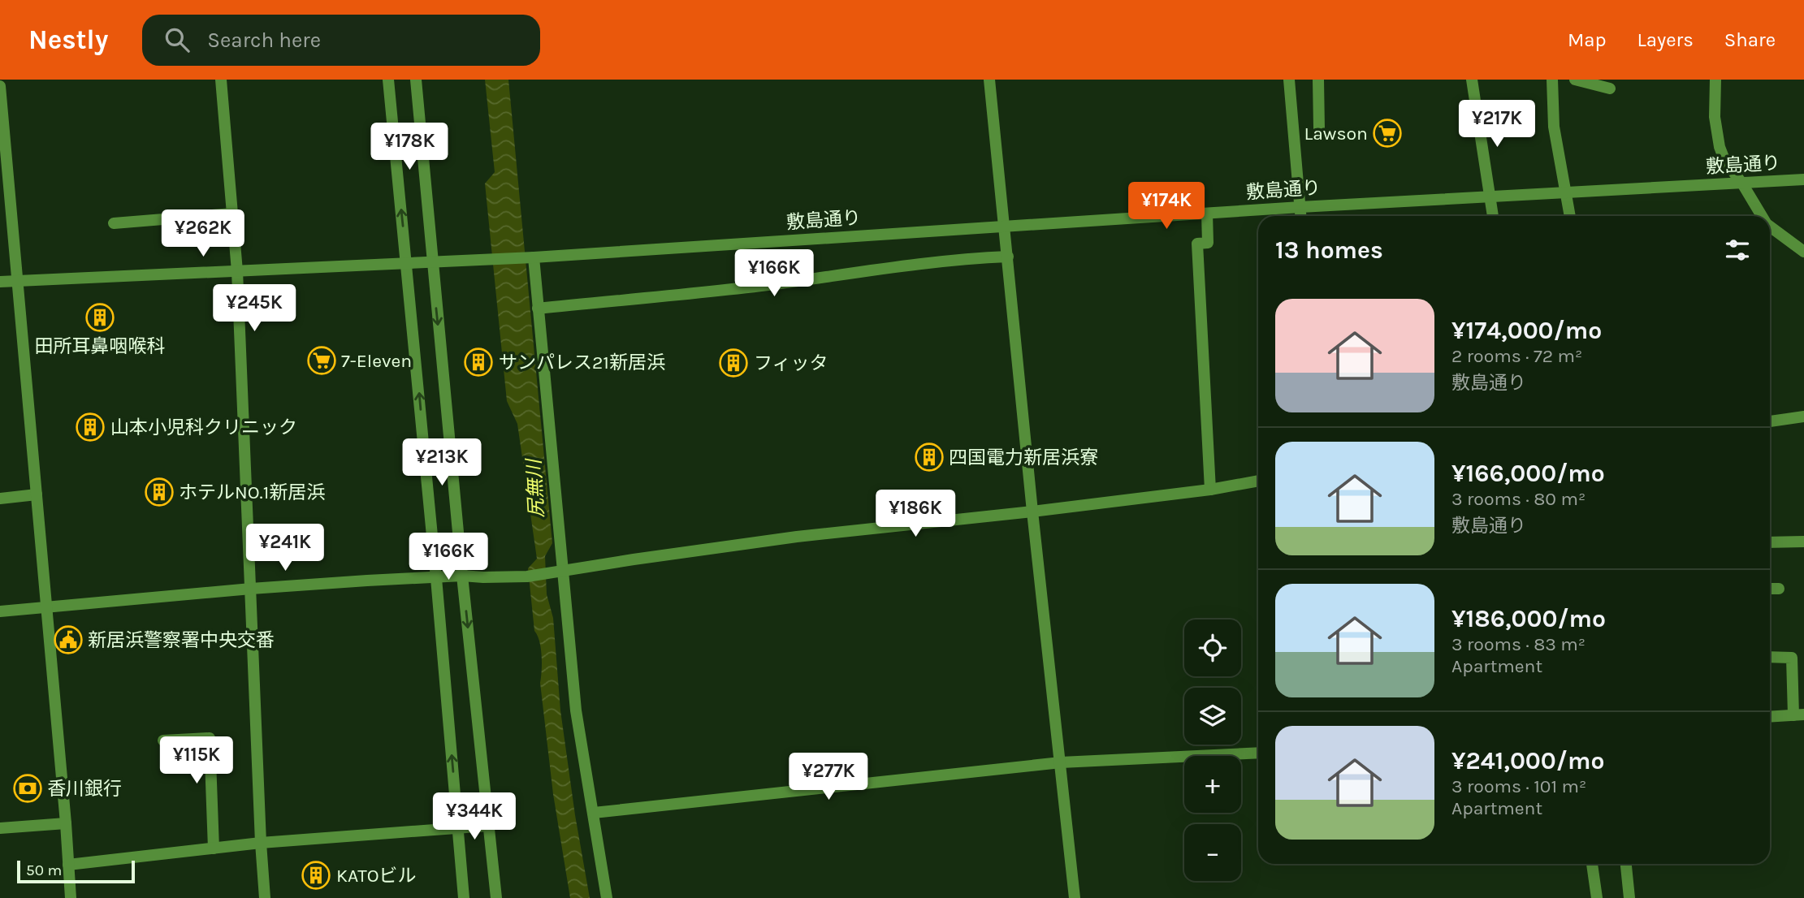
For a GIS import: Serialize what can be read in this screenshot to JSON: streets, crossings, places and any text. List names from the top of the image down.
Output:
{
  "streets": {
    "street": ["敷島通り"]
  },
  "water": ["尻無川"],
  "places": {
    "supermarket": ["Lawson", "7-Eleven"],
    "building": [
      "田所耳鼻咽喉科",
      "サンパレス21新居浜",
      "フィッタ",
      "山本小児科クリニック",
      "四国電力新居浜寮",
      "ホテルNO.1新居浜",
      "KATOビル"
    ],
    "public building": ["新居浜警察署中央交番"],
    "bank": ["香川銀行"]
  },
  "scale_bar": "50 m",
  "page": {
    "header": "Nestly",
    "search": "Search here",
    "nav": ["Map", "Layers", "Share"],
    "price": [
      "¥217K",
      "¥178K",
      "¥174K",
      "¥262K",
      "¥166K",
      "¥245K",
      "¥213K",
      "¥186K",
      "¥241K",
      "¥166K",
      "¥115K",
      "¥277K",
      "¥344K"
    ],
    "heading": "13 homes",
    "list": [
      {
        "name": "¥174,000/mo",
        "note": "2 rooms · 72 m² · 敷島通り"
      },
      {
        "name": "¥166,000/mo",
        "note": "3 rooms · 80 m² · 敷島通り"
      },
      {
        "name": "¥186,000/mo",
        "note": "3 rooms · 83 m² · Apartment"
      },
      {
        "name": "¥241,000/mo",
        "note": "3 rooms · 101 m² · Apartment"
      }
    ],
    "map_buttons": ["+", "−"],
    "scale": "50 m"
  }
}
